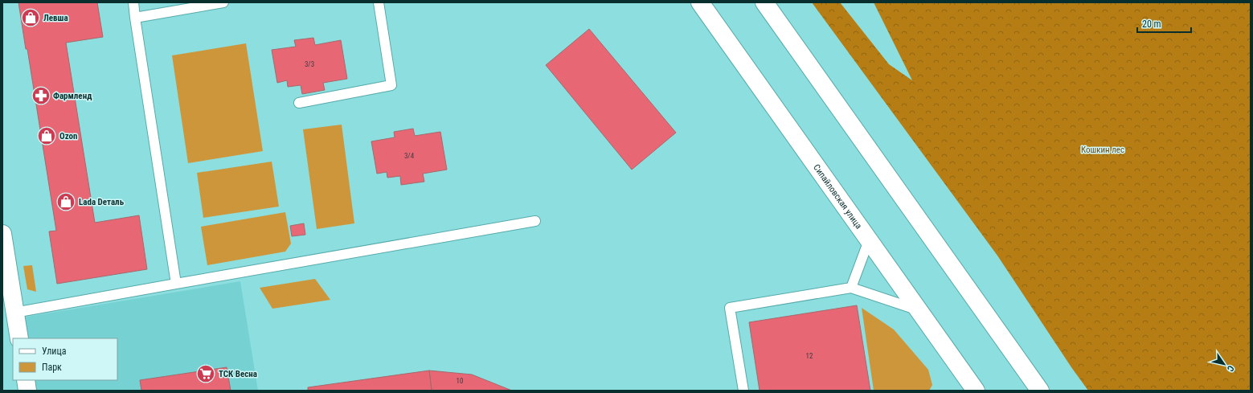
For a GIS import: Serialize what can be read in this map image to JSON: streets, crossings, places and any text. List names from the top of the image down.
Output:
{
  "streets": {
    "main road": ["Сипайловская улица"]
  },
  "parks": ["Кошкин лес"],
  "places": {
    "shop": ["Левша", "Ozon", "Lada Dеталь"],
    "pharmacy": ["Фармленд"],
    "supermarket": ["ТСК Весна"]
  },
  "house_numbers": [
    "3/3",
    "3/4",
    "12",
    "10"
  ],
  "legend": ["Улица", "Парк"],
  "scale_bar": "20 m",
  "north": "bottom right"
}
